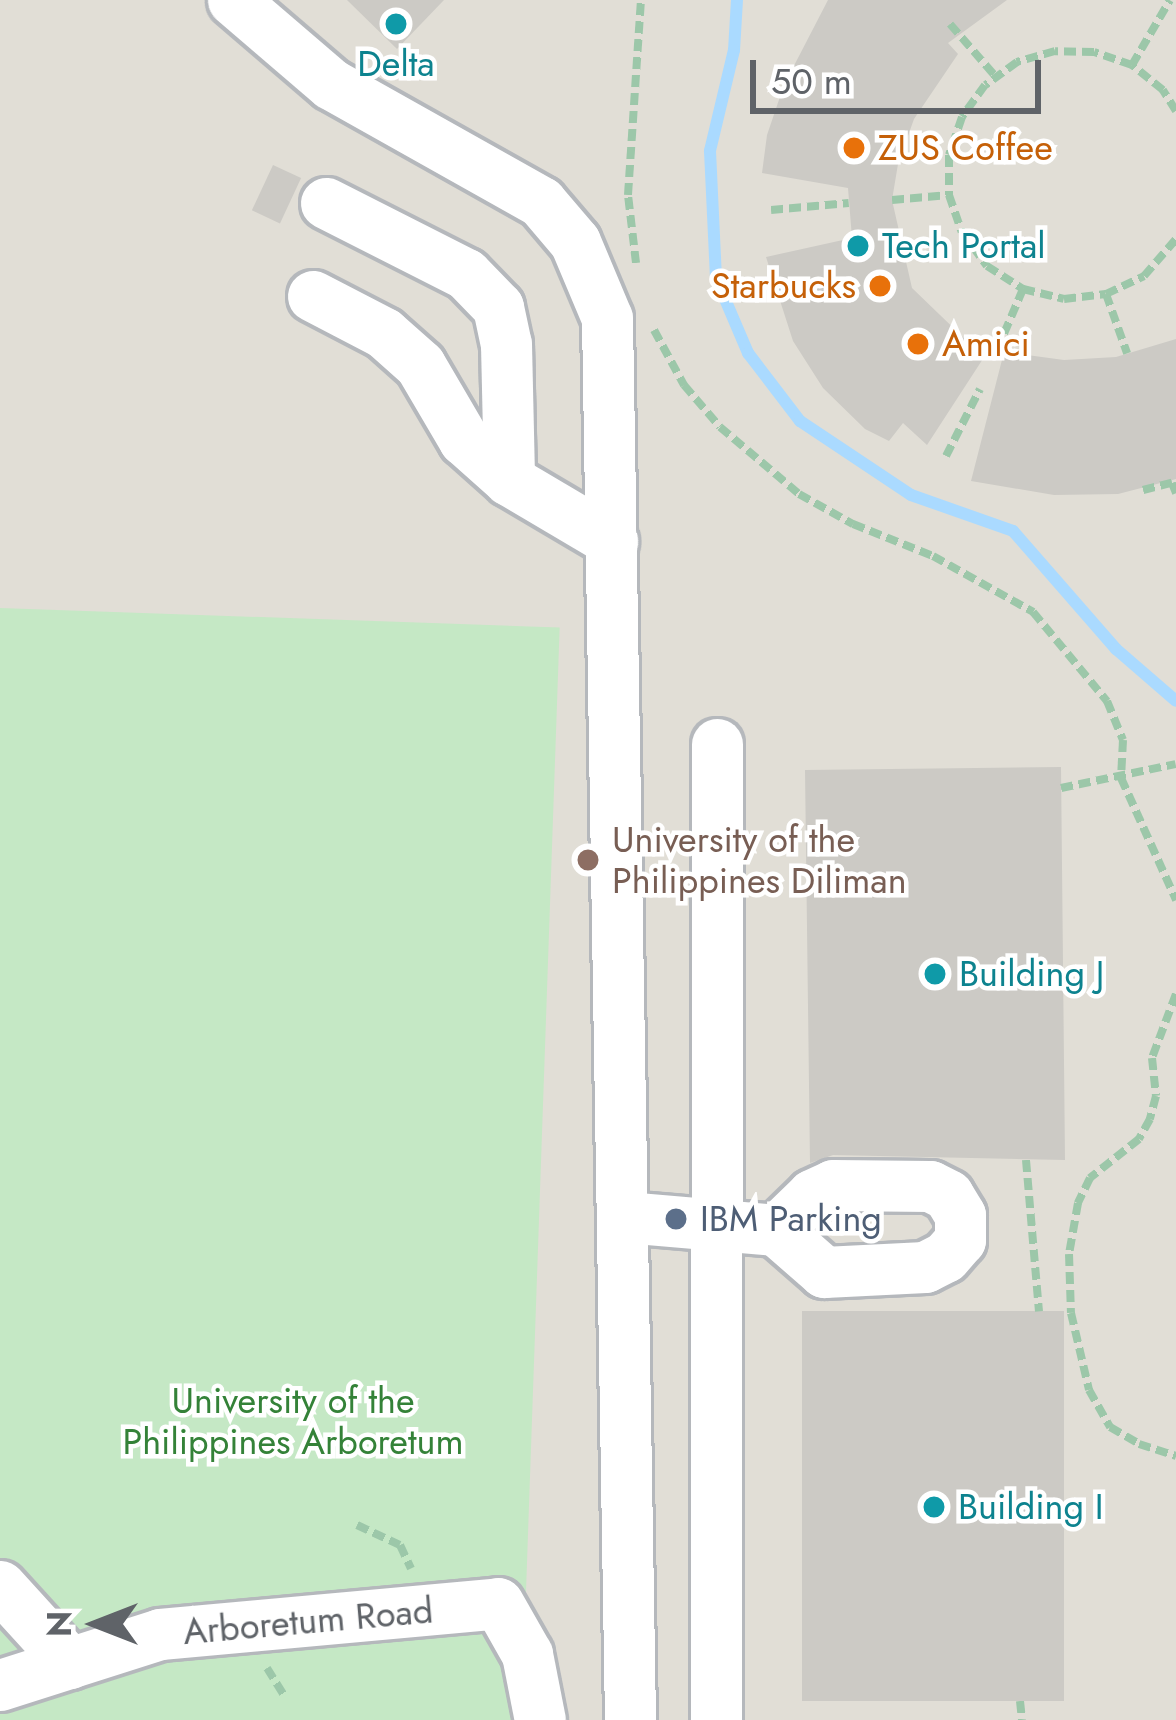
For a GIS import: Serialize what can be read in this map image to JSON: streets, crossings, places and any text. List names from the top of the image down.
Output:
{
  "streets": {
    "street": ["Arboretum Road"]
  },
  "parks": ["University of the Philippines Arboretum"],
  "places": [
    "Delta",
    "ZUS Coffee",
    "Tech Portal",
    "Starbucks",
    "Amici",
    "University of the Philippines Diliman",
    "Building J",
    "IBM Parking",
    "Building I"
  ],
  "scale_bar": "50 m",
  "north": "left"
}
